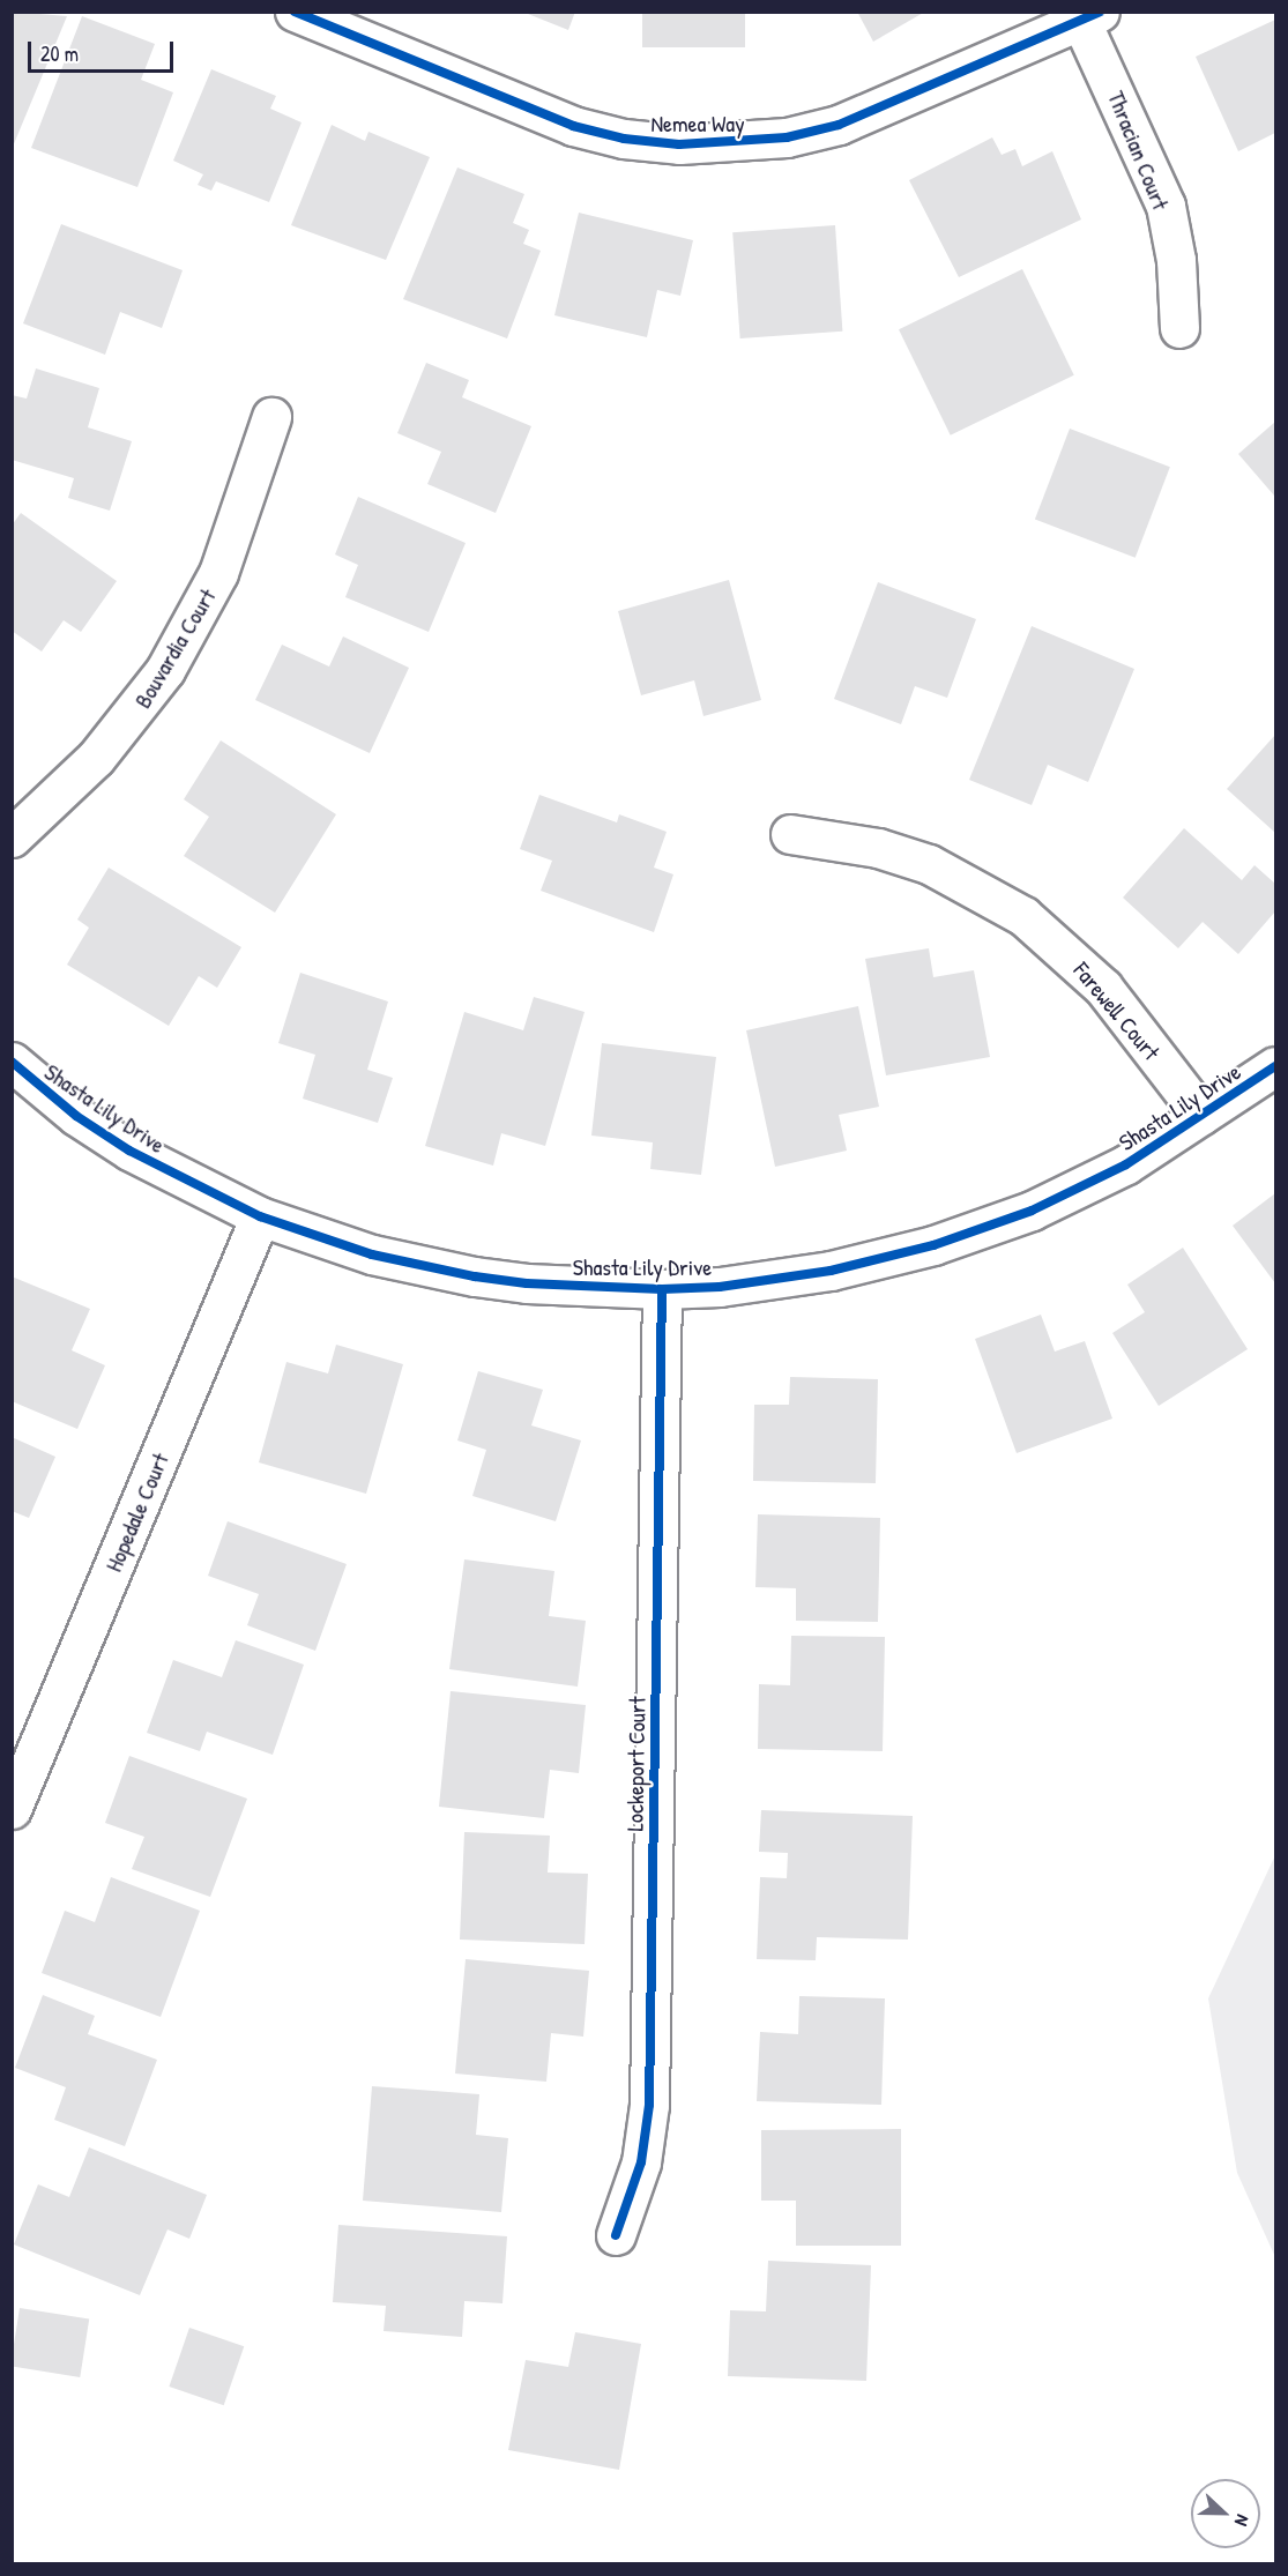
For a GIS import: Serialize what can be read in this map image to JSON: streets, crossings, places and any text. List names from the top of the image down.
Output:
{
  "streets": {
    "street": [
      "Nemea Way",
      "Thracian Court",
      "Bouvardia Court",
      "Farewell Court",
      "Shasta Lily Drive",
      "Hopedale Court",
      "Lockeport Court"
    ]
  },
  "crossings": [
    ["Nemea Way", "Thracian Court"],
    ["Farewell Court", "Shasta Lily Drive"],
    ["Shasta Lily Drive", "Hopedale Court"],
    ["Shasta Lily Drive", "Lockeport Court"]
  ],
  "scale_bar": "20 m",
  "north": "right"
}
